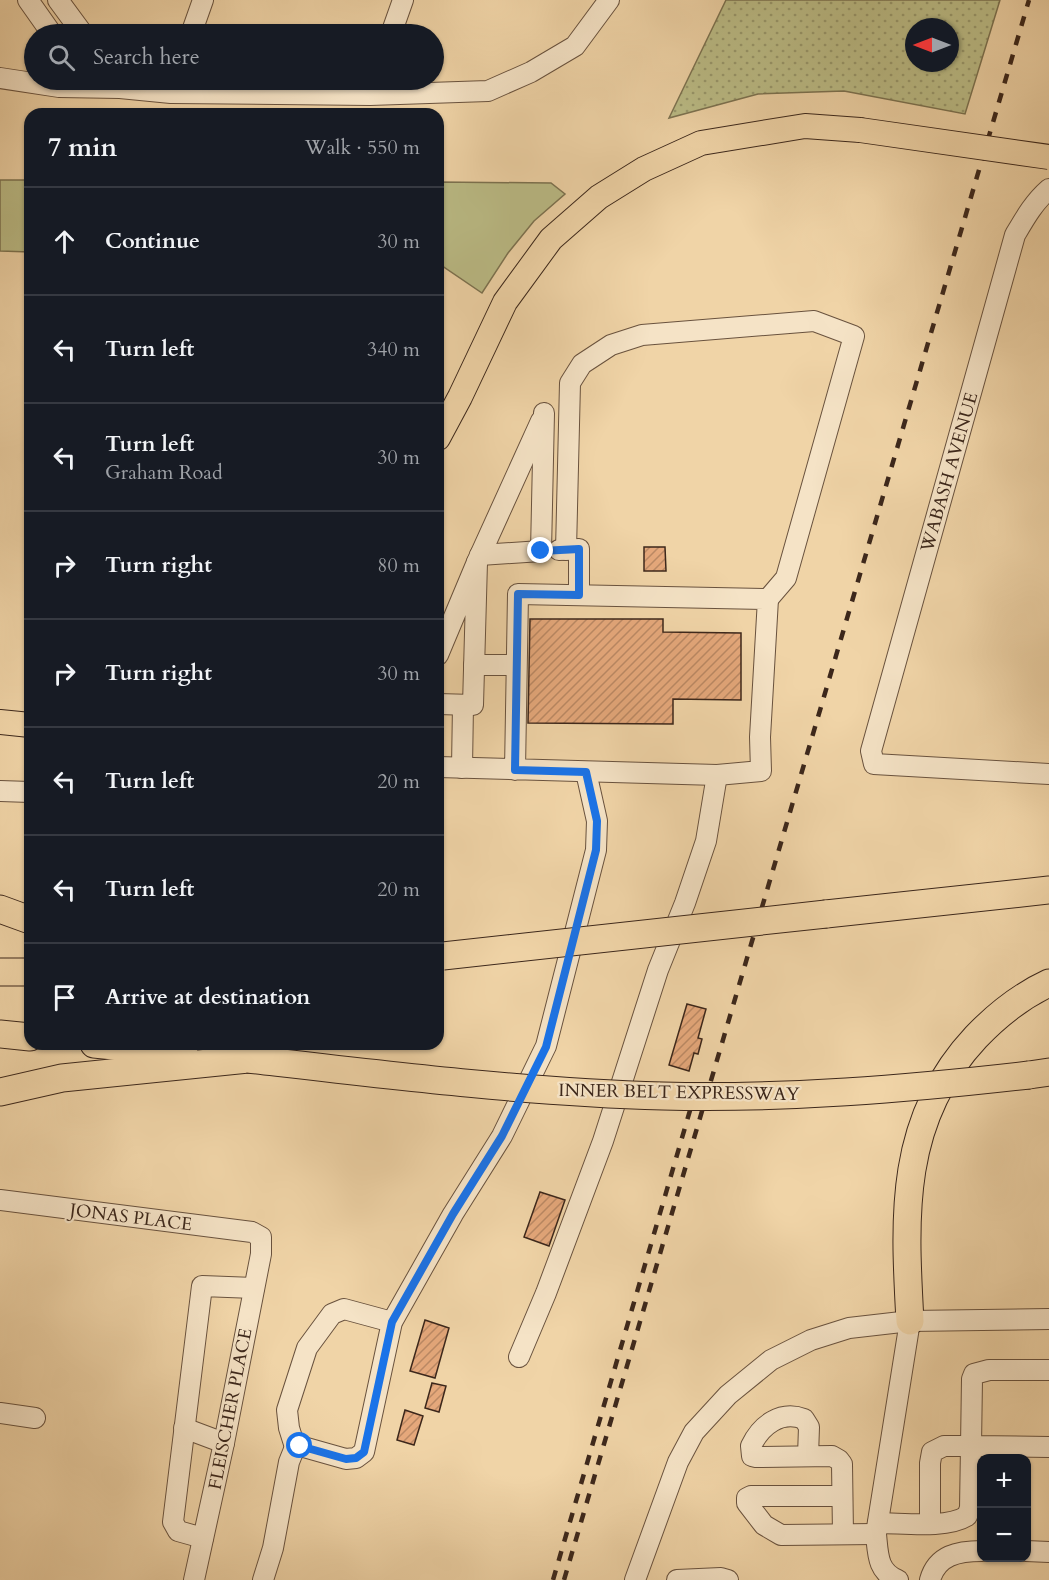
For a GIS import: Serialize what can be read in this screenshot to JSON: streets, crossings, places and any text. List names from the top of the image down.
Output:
{
  "streets": {
    "highway": ["INNER BELT EXPRESSWAY"],
    "street": ["WABASH AVENUE", "JONAS PLACE", "FLEISCHER PLACE"]
  },
  "crossings": [
    ["JONAS PLACE", "FLEISCHER PLACE"]
  ],
  "north": "left",
  "page": {
    "search": "Search here",
    "heading": ["7 min", "Walk · 550 m"],
    "list": [
      ["Continue", "30 m"],
      ["Turn left", "340 m"],
      ["Turn left", "Graham Road", "30 m"],
      ["Turn right", "80 m"],
      ["Turn right", "30 m"],
      ["Turn left", "20 m"],
      ["Turn left", "20 m"],
      "Arrive at destination"
    ],
    "map_buttons": ["+", "−"]
  }
}
